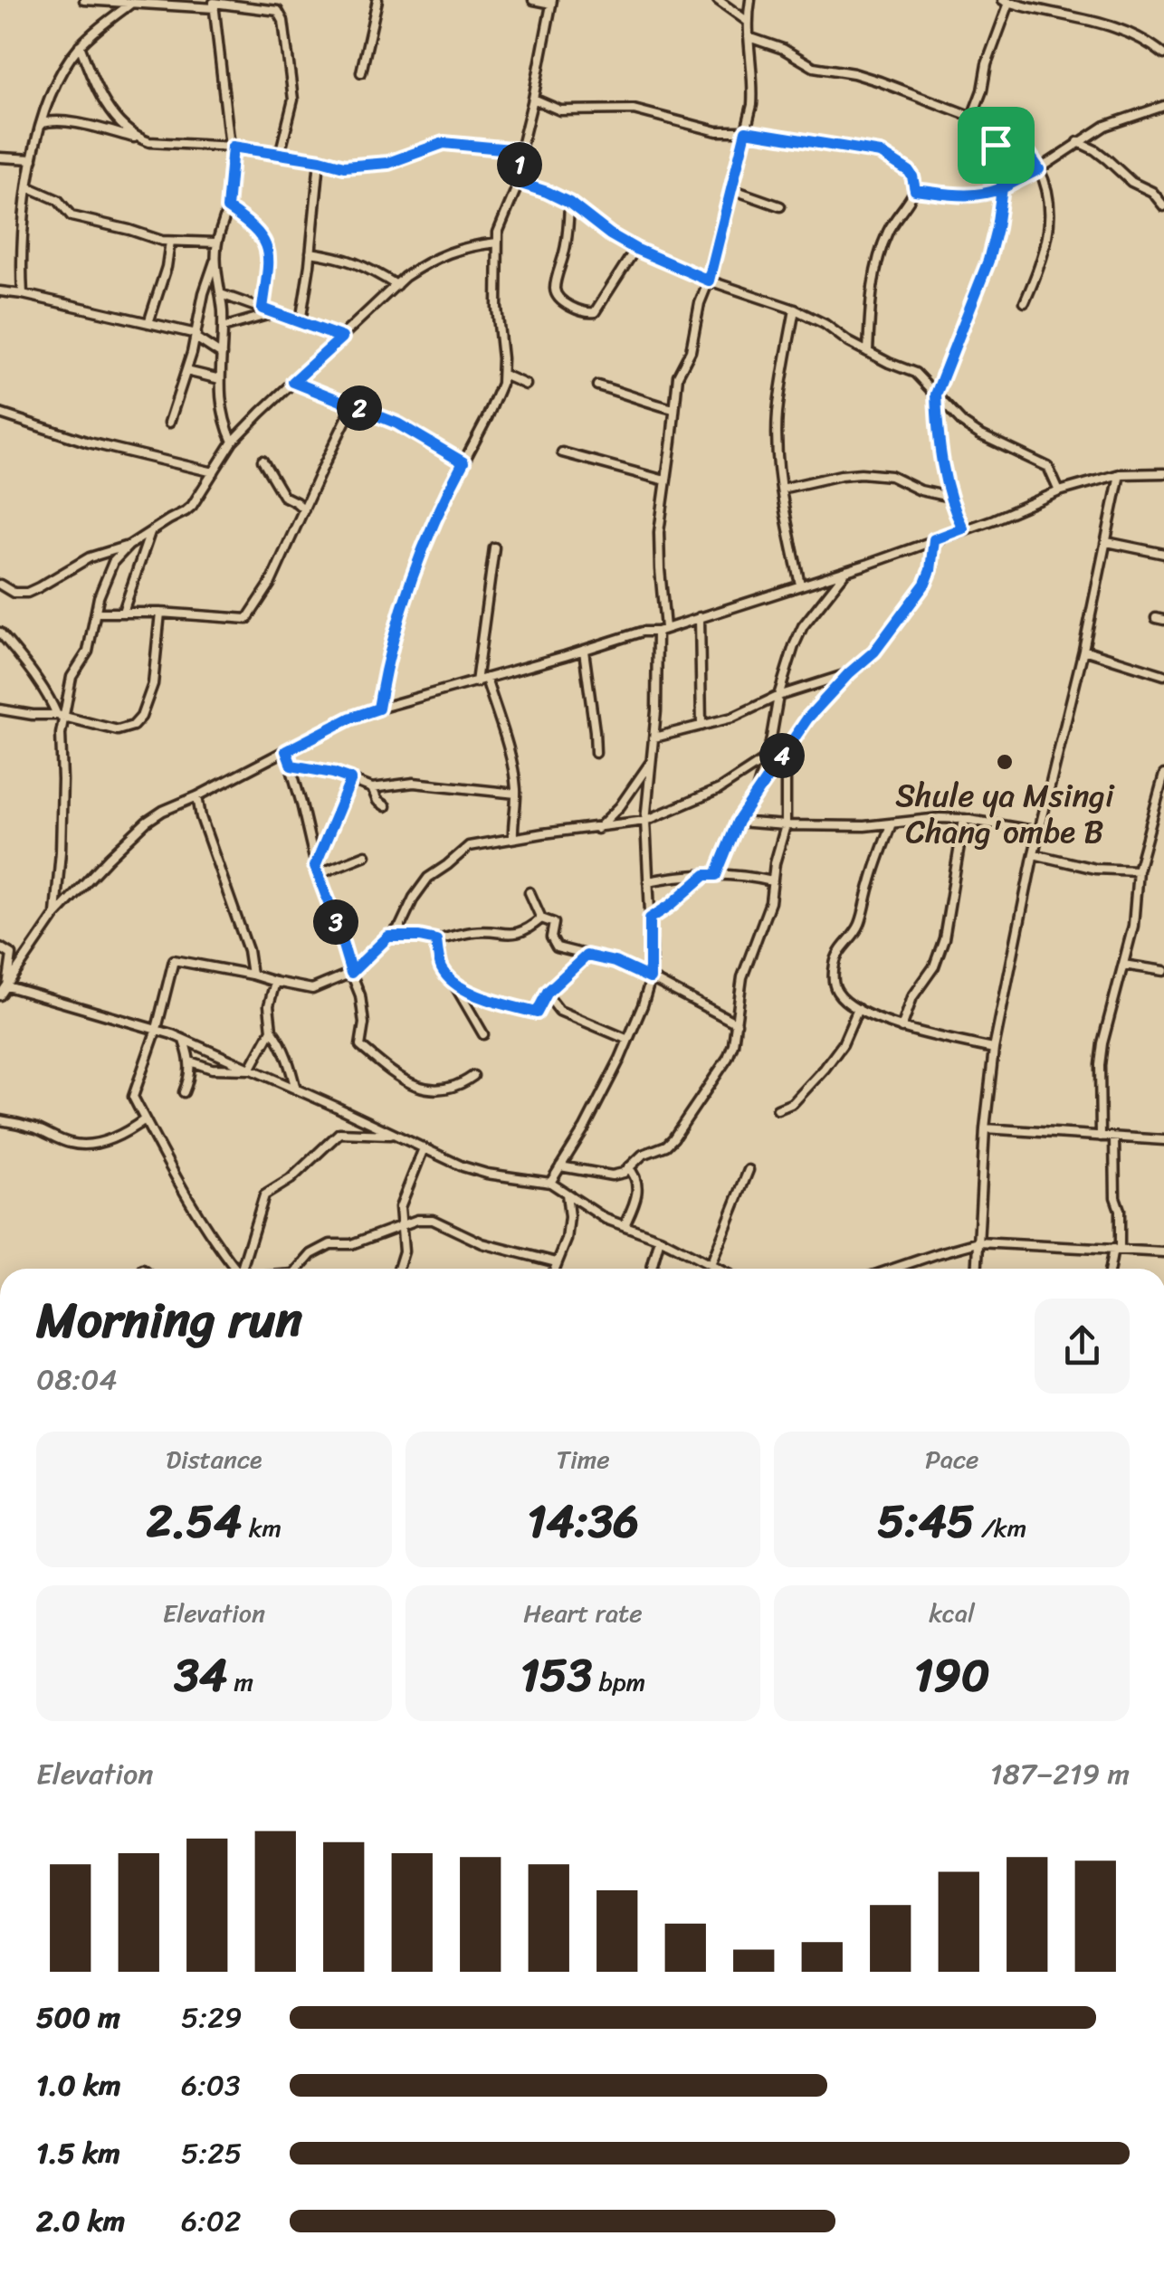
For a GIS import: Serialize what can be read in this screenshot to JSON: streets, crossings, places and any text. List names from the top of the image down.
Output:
{
  "places": ["Shule ya Msingi Chang'ombe B"],
  "page": {
    "pins": [
      "1",
      "2",
      "4",
      "3"
    ],
    "heading": ["Morning run", "08:04"],
    "stats": [
      ["Distance", "2.54 km"],
      ["Time", "14:36"],
      ["Pace", "5:45 /km"],
      ["Elevation", "34 m"],
      ["Heart rate", "153 bpm"],
      ["kcal", "190"]
    ],
    "chart": ["Elevation", "187–219 m"],
    "list": [
      {
        "name": "500 m",
        "note": "5:29"
      },
      {
        "name": "1.0 km",
        "note": "6:03"
      },
      {
        "name": "1.5 km",
        "note": "5:25"
      },
      {
        "name": "2.0 km",
        "note": "6:02"
      }
    ]
  }
}
